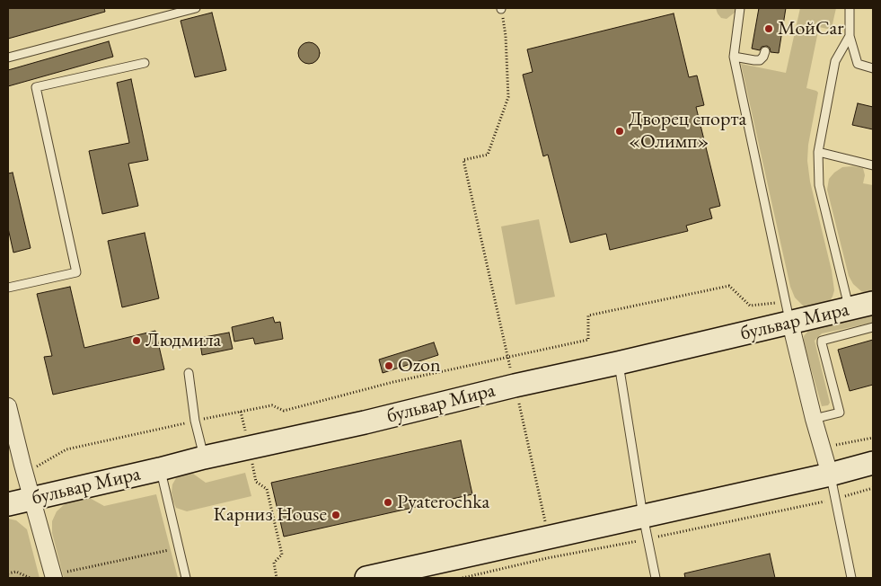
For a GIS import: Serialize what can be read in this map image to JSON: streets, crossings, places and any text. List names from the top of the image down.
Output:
{
  "streets": {
    "street": ["бульвар Мира"]
  },
  "places": [
    "МойCar",
    "Дворец спорта «Олимп»",
    "Людмила",
    "Ozon",
    "Pyaterochka",
    "Карниз House"
  ]
}
